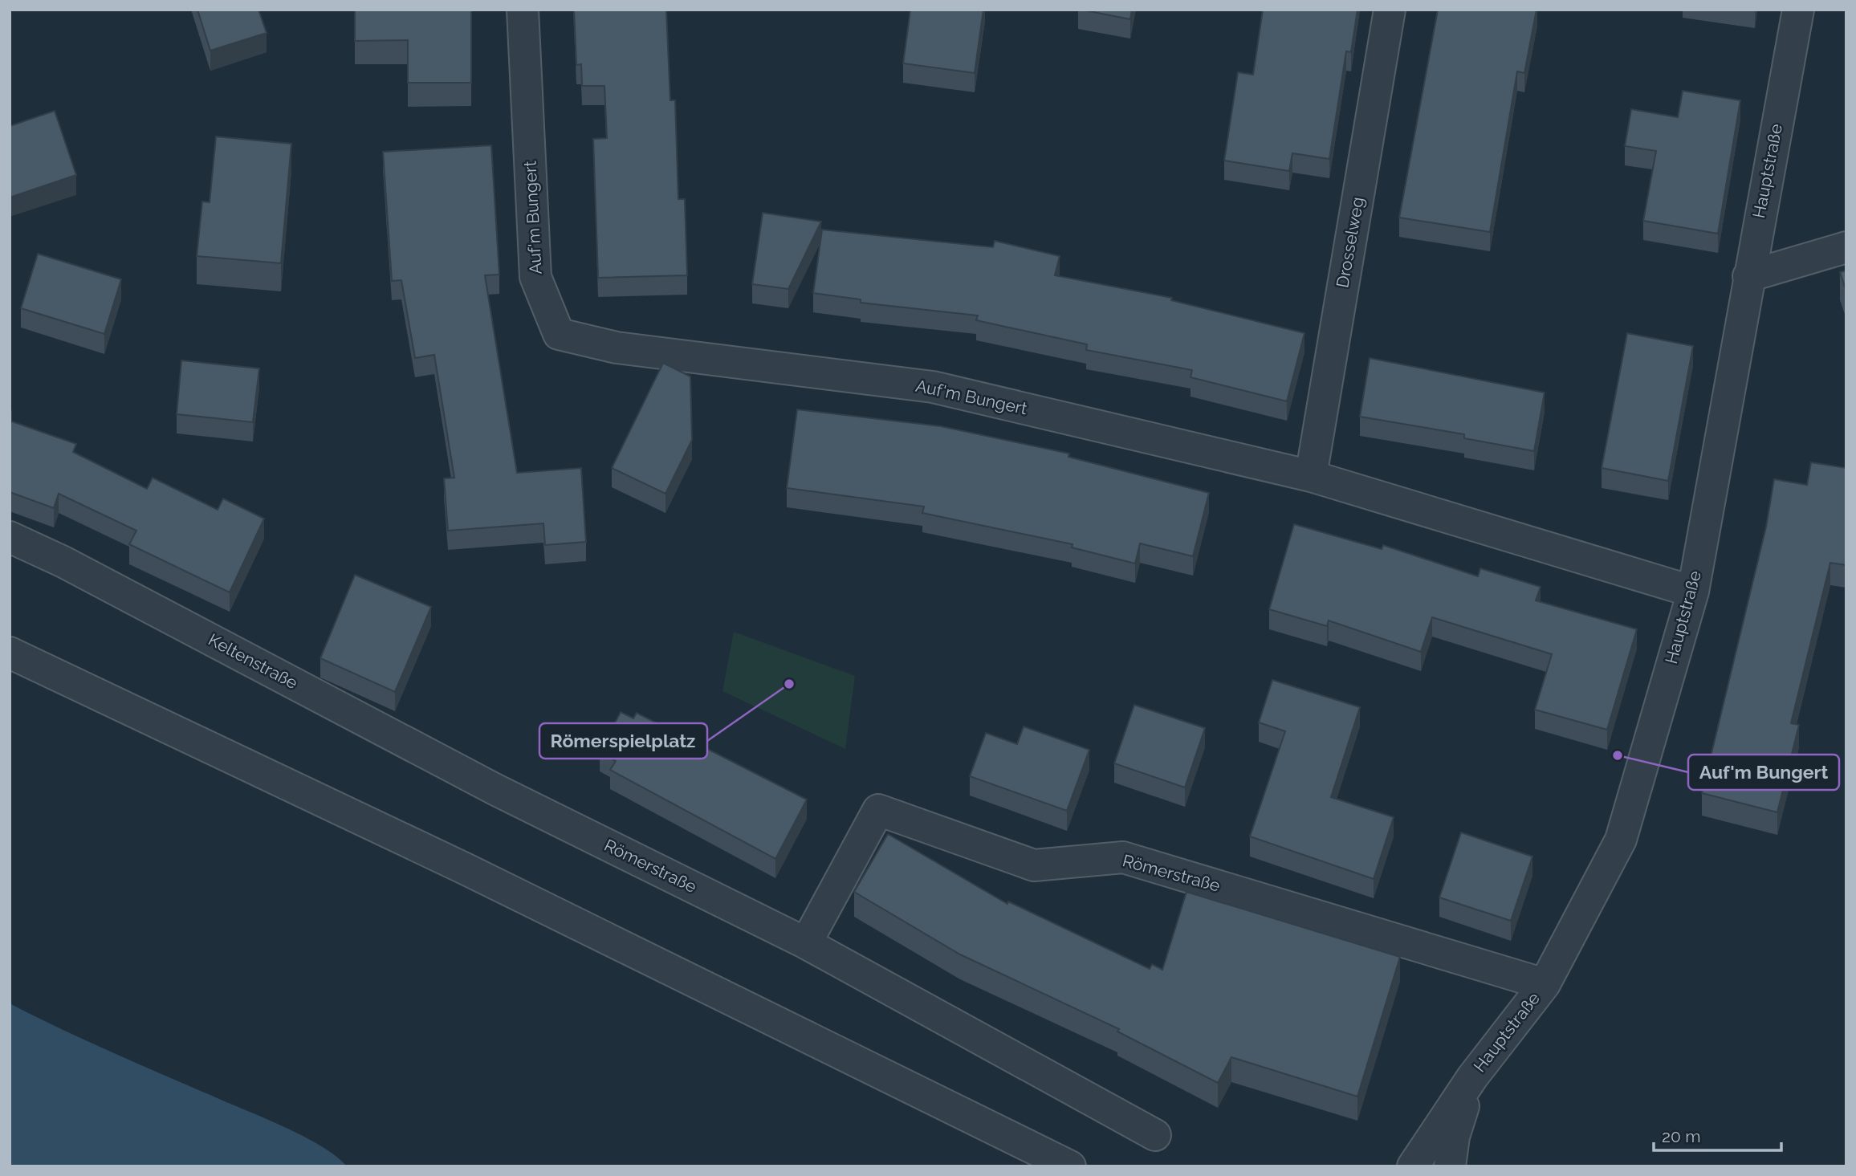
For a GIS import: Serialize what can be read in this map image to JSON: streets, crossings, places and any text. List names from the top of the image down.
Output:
{
  "streets": {
    "street": [
      "Hauptstraße",
      "Auf'm Bungert",
      "Drosselweg",
      "Keltenstraße",
      "Römerstraße"
    ]
  },
  "crossings": [
    ["Hauptstraße", "Auf'm Bungert"],
    ["Hauptstraße", "Römerstraße"],
    ["Auf'm Bungert", "Drosselweg"],
    ["Keltenstraße", "Römerstraße"]
  ],
  "places": ["Römerspielplatz", "Auf'm Bungert"],
  "scale_bar": "20 m"
}
